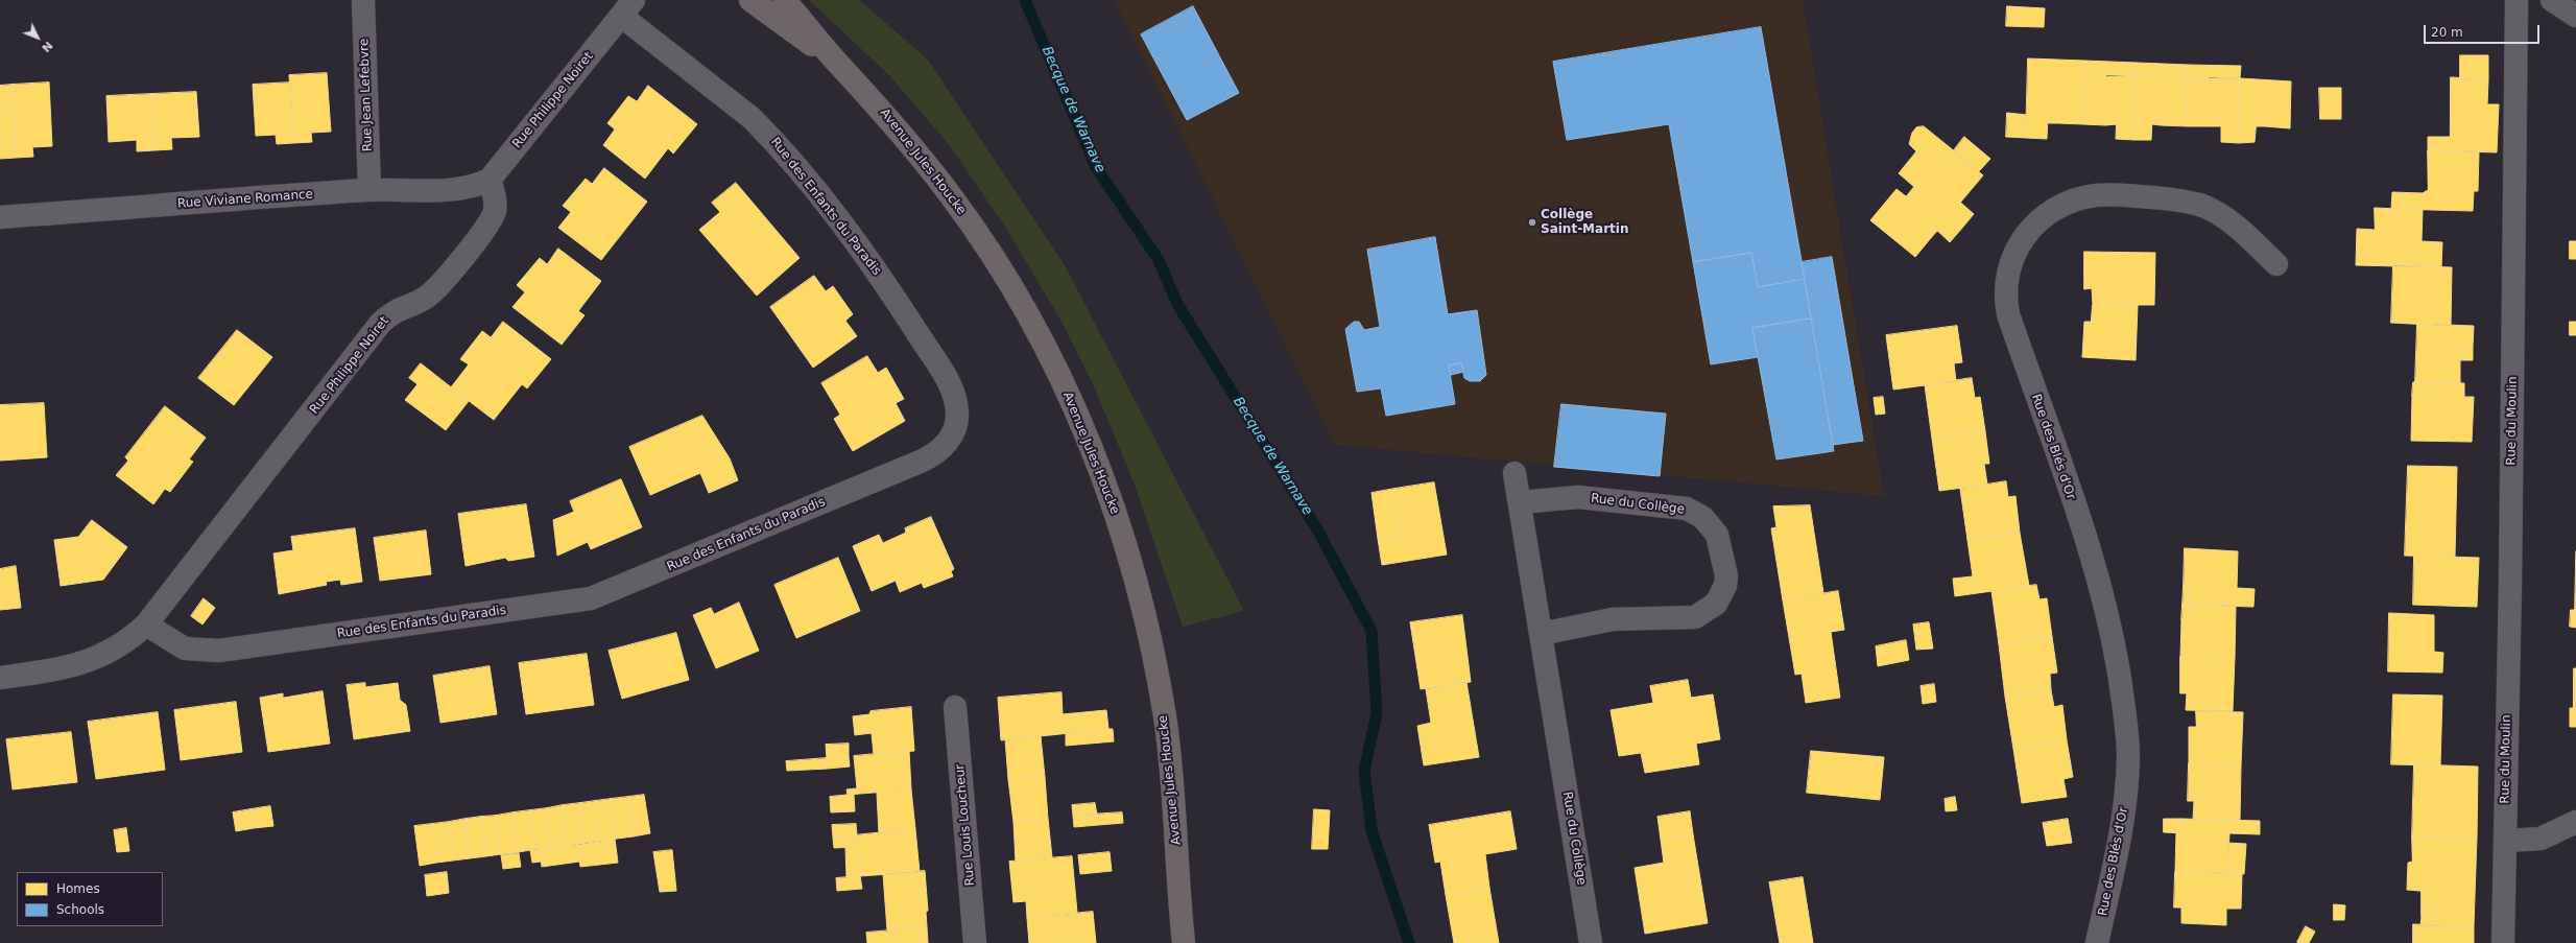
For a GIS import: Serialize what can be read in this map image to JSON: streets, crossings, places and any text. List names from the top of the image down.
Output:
{
  "streets": {
    "main road": ["Avenue Jules Houcke"],
    "street": [
      "Rue Jean Lefebvre",
      "Rue Philippe Noiret",
      "Rue Viviane Romance",
      "Rue des Enfants du Paradis",
      "Rue du Moulin",
      "Rue des Blés d'Or",
      "Rue du Collège",
      "Rue Louis Loucheur"
    ]
  },
  "crossings": [
    ["Rue Jean Lefebvre", "Rue Viviane Romance"],
    ["Rue Philippe Noiret", "Rue Viviane Romance"],
    ["Rue Philippe Noiret", "Rue des Enfants du Paradis"]
  ],
  "water": ["Becque de Warnave"],
  "places": ["Collège Saint-Martin"],
  "legend": ["Homes", "Schools"],
  "scale_bar": "20 m",
  "north": "bottom right"
}
